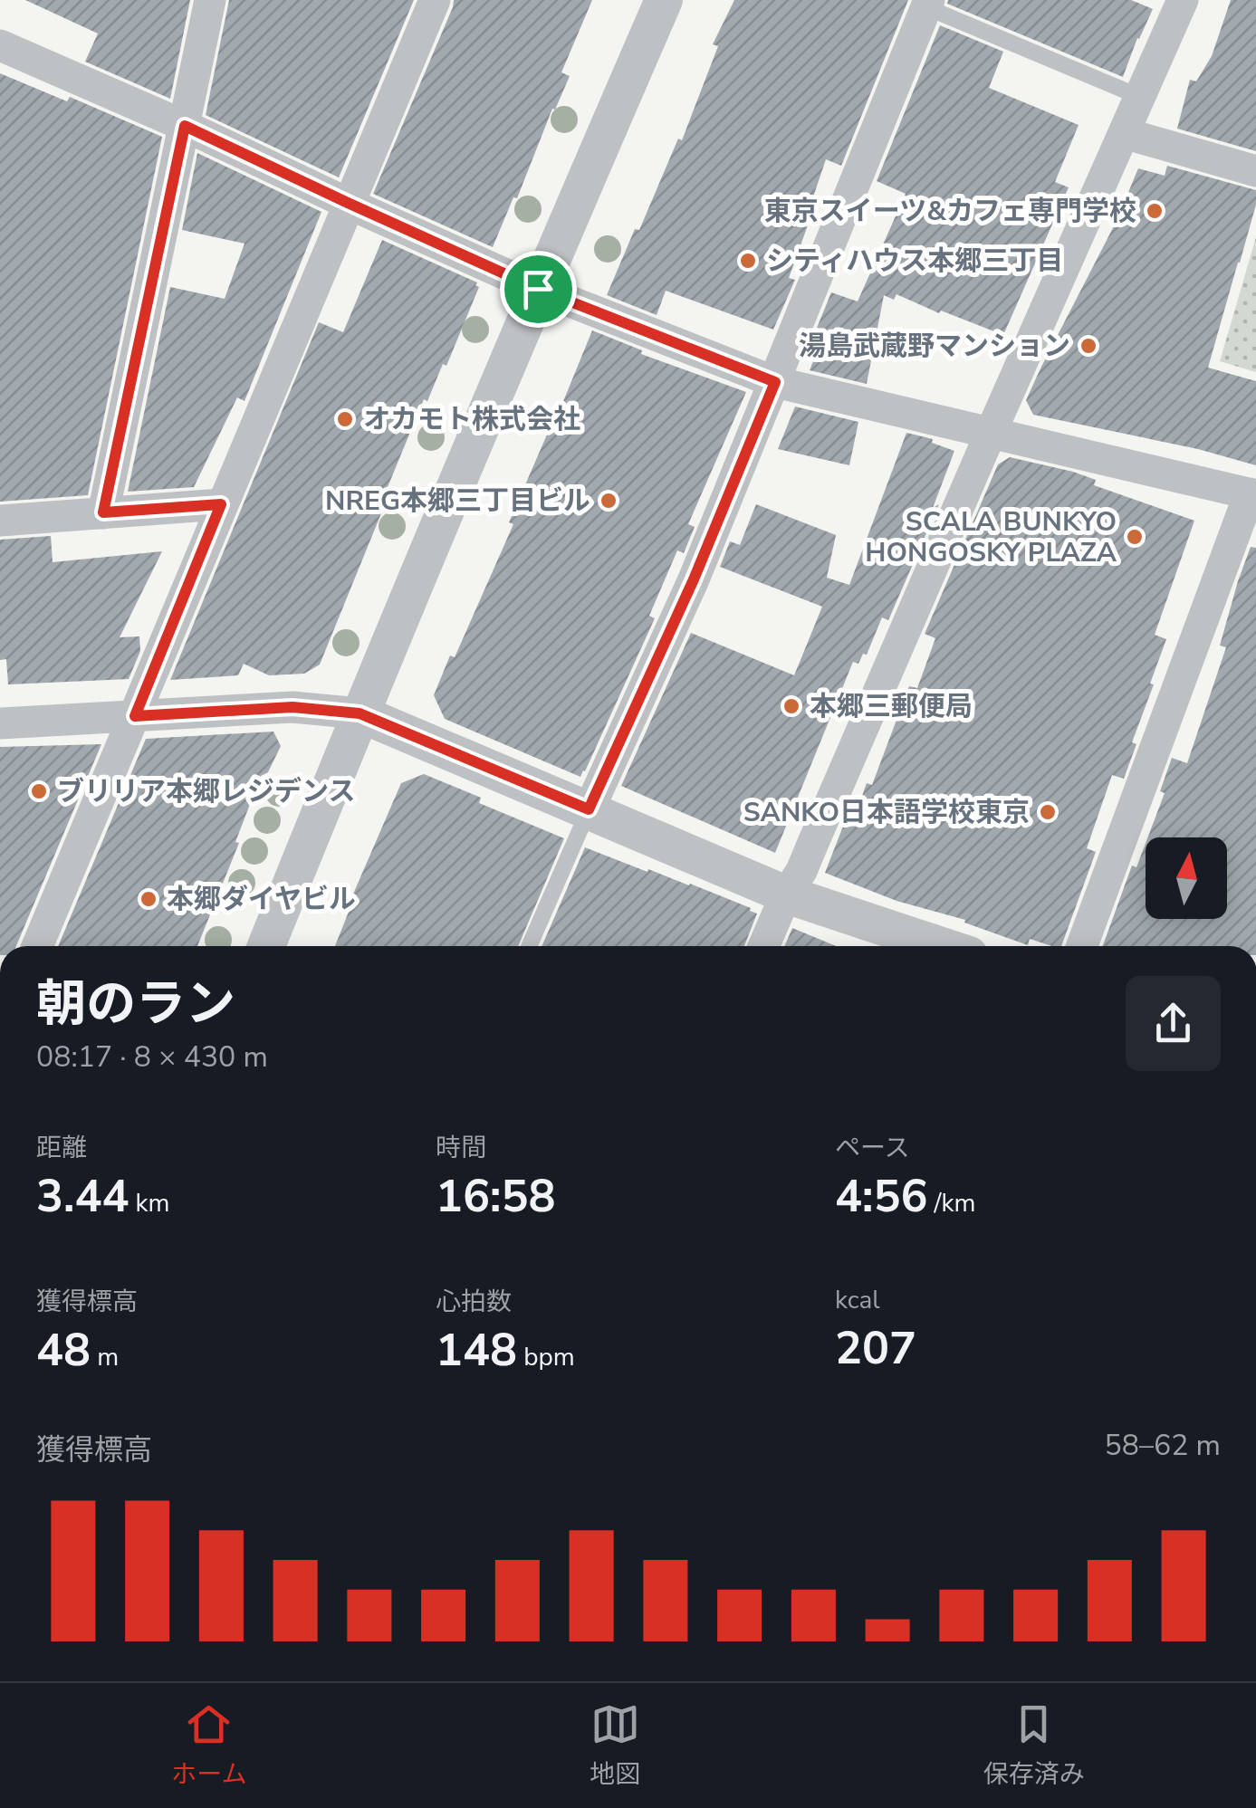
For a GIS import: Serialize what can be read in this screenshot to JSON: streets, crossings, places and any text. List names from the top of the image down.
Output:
{
  "places": [
    "東京スイーツ&カフェ専門学校",
    "シティハウス本郷三丁目",
    "湯島武蔵野マンション",
    "オカモト株式会社",
    "NREG本郷三丁目ビル",
    "SCALA BUNKYO HONGOSKY PLAZA",
    "本郷三郵便局",
    "ブリリア本郷レジデンス",
    "SANKO日本語学校東京",
    "本郷ダイヤビル"
  ],
  "north": "top",
  "page": {
    "heading": ["朝のラン", "08:17 · 8 × 430 m"],
    "stats": [
      ["距離", "3.44 km"],
      ["時間", "16:58"],
      ["ペース", "4:56 /km"],
      ["獲得標高", "48 m"],
      ["心拍数", "148 bpm"],
      ["kcal", "207"]
    ],
    "chart": ["獲得標高", "58–62 m"],
    "tabs": ["ホーム", "地図", "保存済み"]
  }
}
